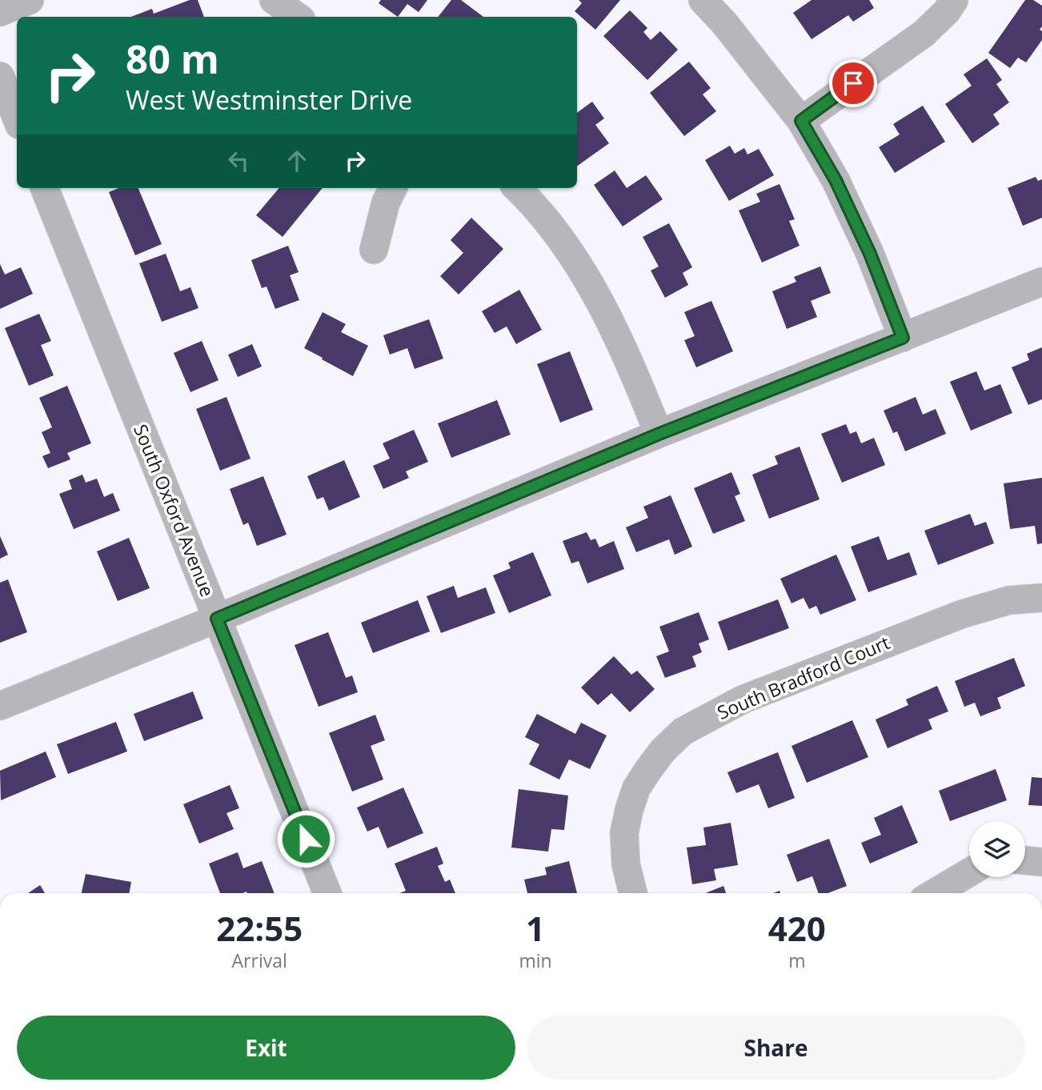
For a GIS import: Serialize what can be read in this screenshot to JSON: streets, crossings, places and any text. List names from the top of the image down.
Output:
{
  "streets": {
    "street": ["South Oxford Avenue", "South Bradford Court"]
  },
  "page": {
    "turn": ["80 m", "West Westminster Drive"],
    "eta": [
      "22:55",
      "Arrival",
      "1",
      "min",
      "420",
      "m"
    ],
    "buttons": ["Exit", "Share"]
  }
}
